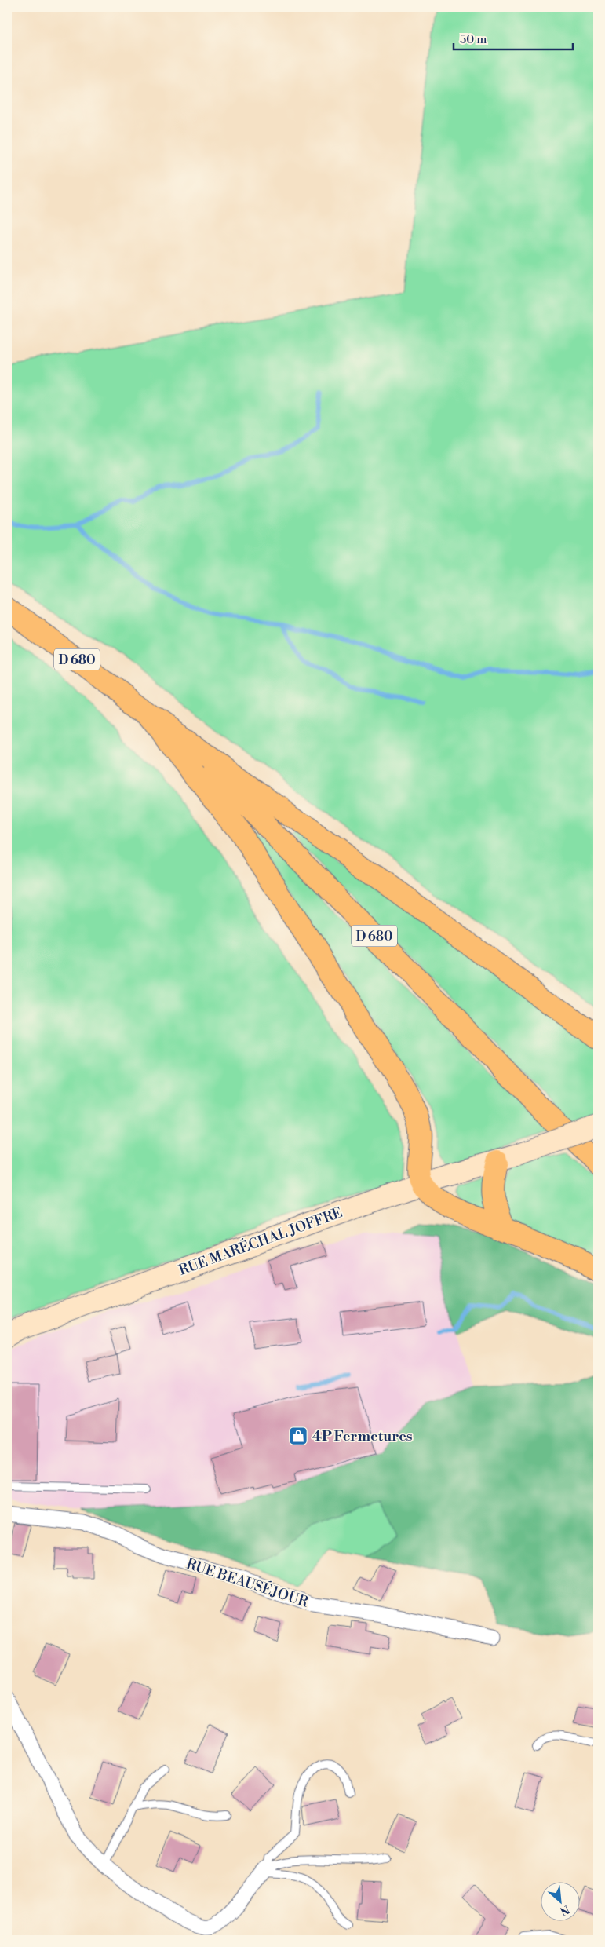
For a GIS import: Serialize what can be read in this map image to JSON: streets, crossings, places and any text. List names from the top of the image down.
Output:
{
  "streets": {
    "main road": ["D 680", "RUE MARÉCHAL JOFFRE"],
    "street": ["RUE BEAUSÉJOUR"]
  },
  "places": {
    "shop": ["4P Fermetures"]
  },
  "scale_bar": "50 m",
  "north": "bottom right"
}
